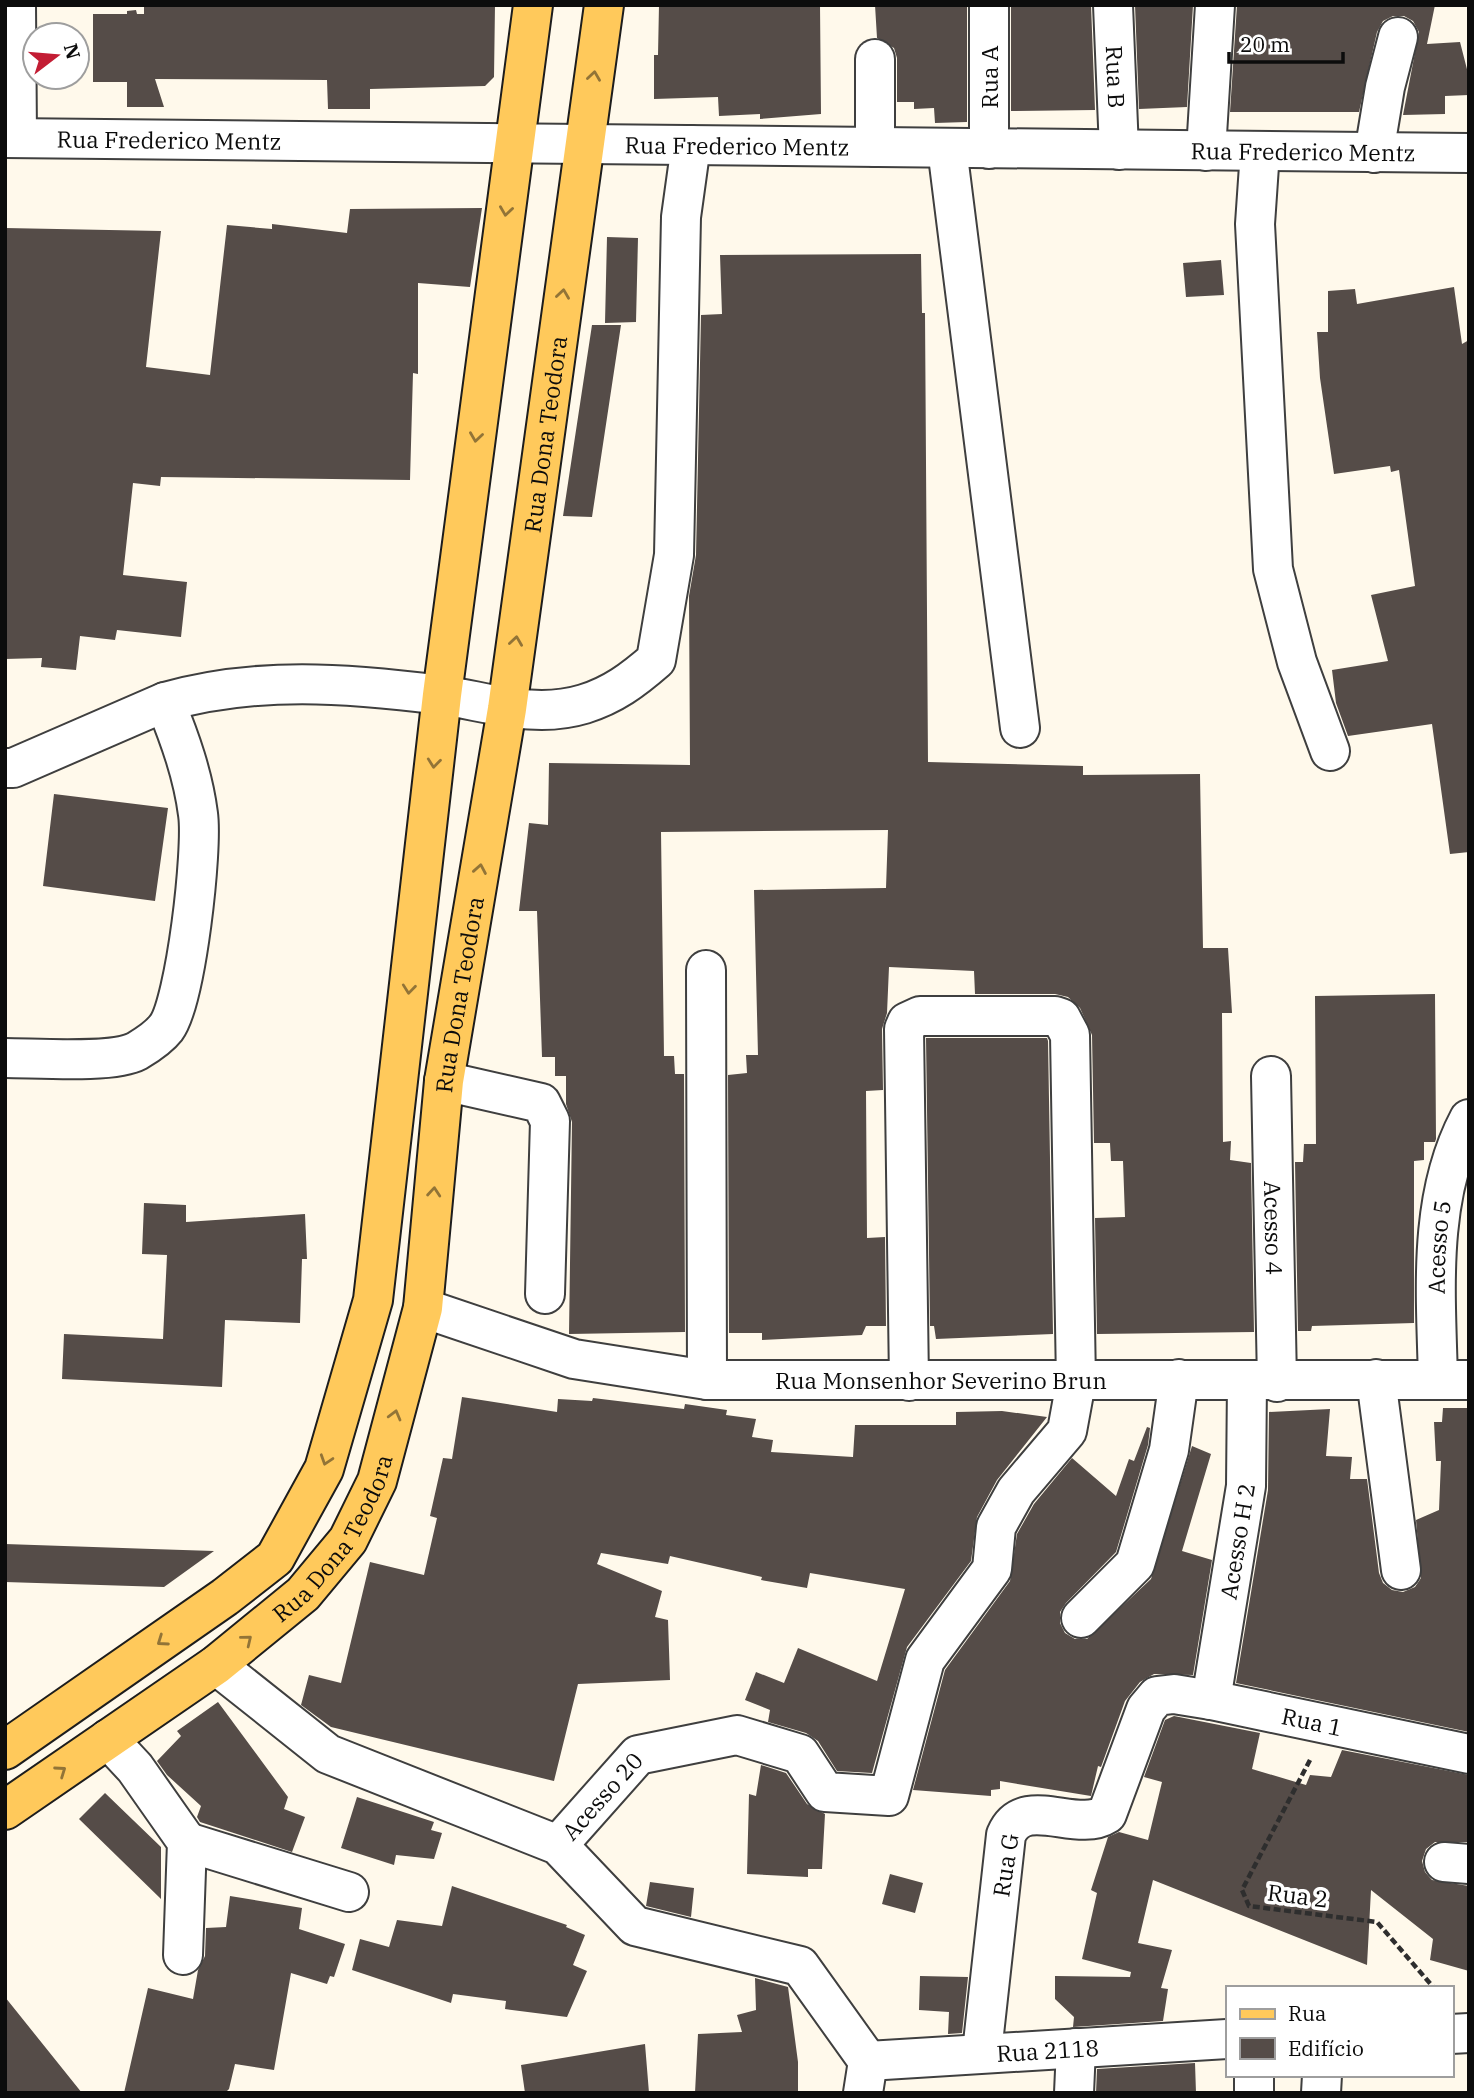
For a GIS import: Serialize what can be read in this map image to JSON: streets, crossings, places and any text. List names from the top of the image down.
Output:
{
  "streets": {
    "main road": ["Rua Dona Teodora"],
    "street": [
      "Rua A",
      "Rua B",
      "Rua Frederico Mentz",
      "Acesso 4",
      "Acesso 5",
      "Rua Monsenhor Severino Brun",
      "Acesso H 2",
      "Rua 1",
      "Acesso 20",
      "Rua G",
      "Rua 2118"
    ],
    "path": ["Rua 2"]
  },
  "crossings": [
    ["Rua A", "Rua Frederico Mentz"],
    ["Rua B", "Rua Frederico Mentz"],
    ["Rua Frederico Mentz", "Rua Dona Teodora"],
    ["Rua Dona Teodora", "Rua Monsenhor Severino Brun"],
    ["Rua Dona Teodora", "Acesso 20"],
    ["Acesso 4", "Rua Monsenhor Severino Brun"],
    ["Acesso 4", "Acesso H 2"],
    ["Acesso 5", "Rua Monsenhor Severino Brun"],
    ["Rua Monsenhor Severino Brun", "Acesso H 2"],
    ["Rua Monsenhor Severino Brun", "Acesso 20"],
    ["Acesso H 2", "Rua 1"],
    ["Rua 1", "Rua G"],
    ["Rua 1", "Rua 2"],
    ["Rua G", "Rua 2118"]
  ],
  "legend": ["Rua", "Edifício"],
  "scale_bar": "20 m",
  "north": "right"
}
